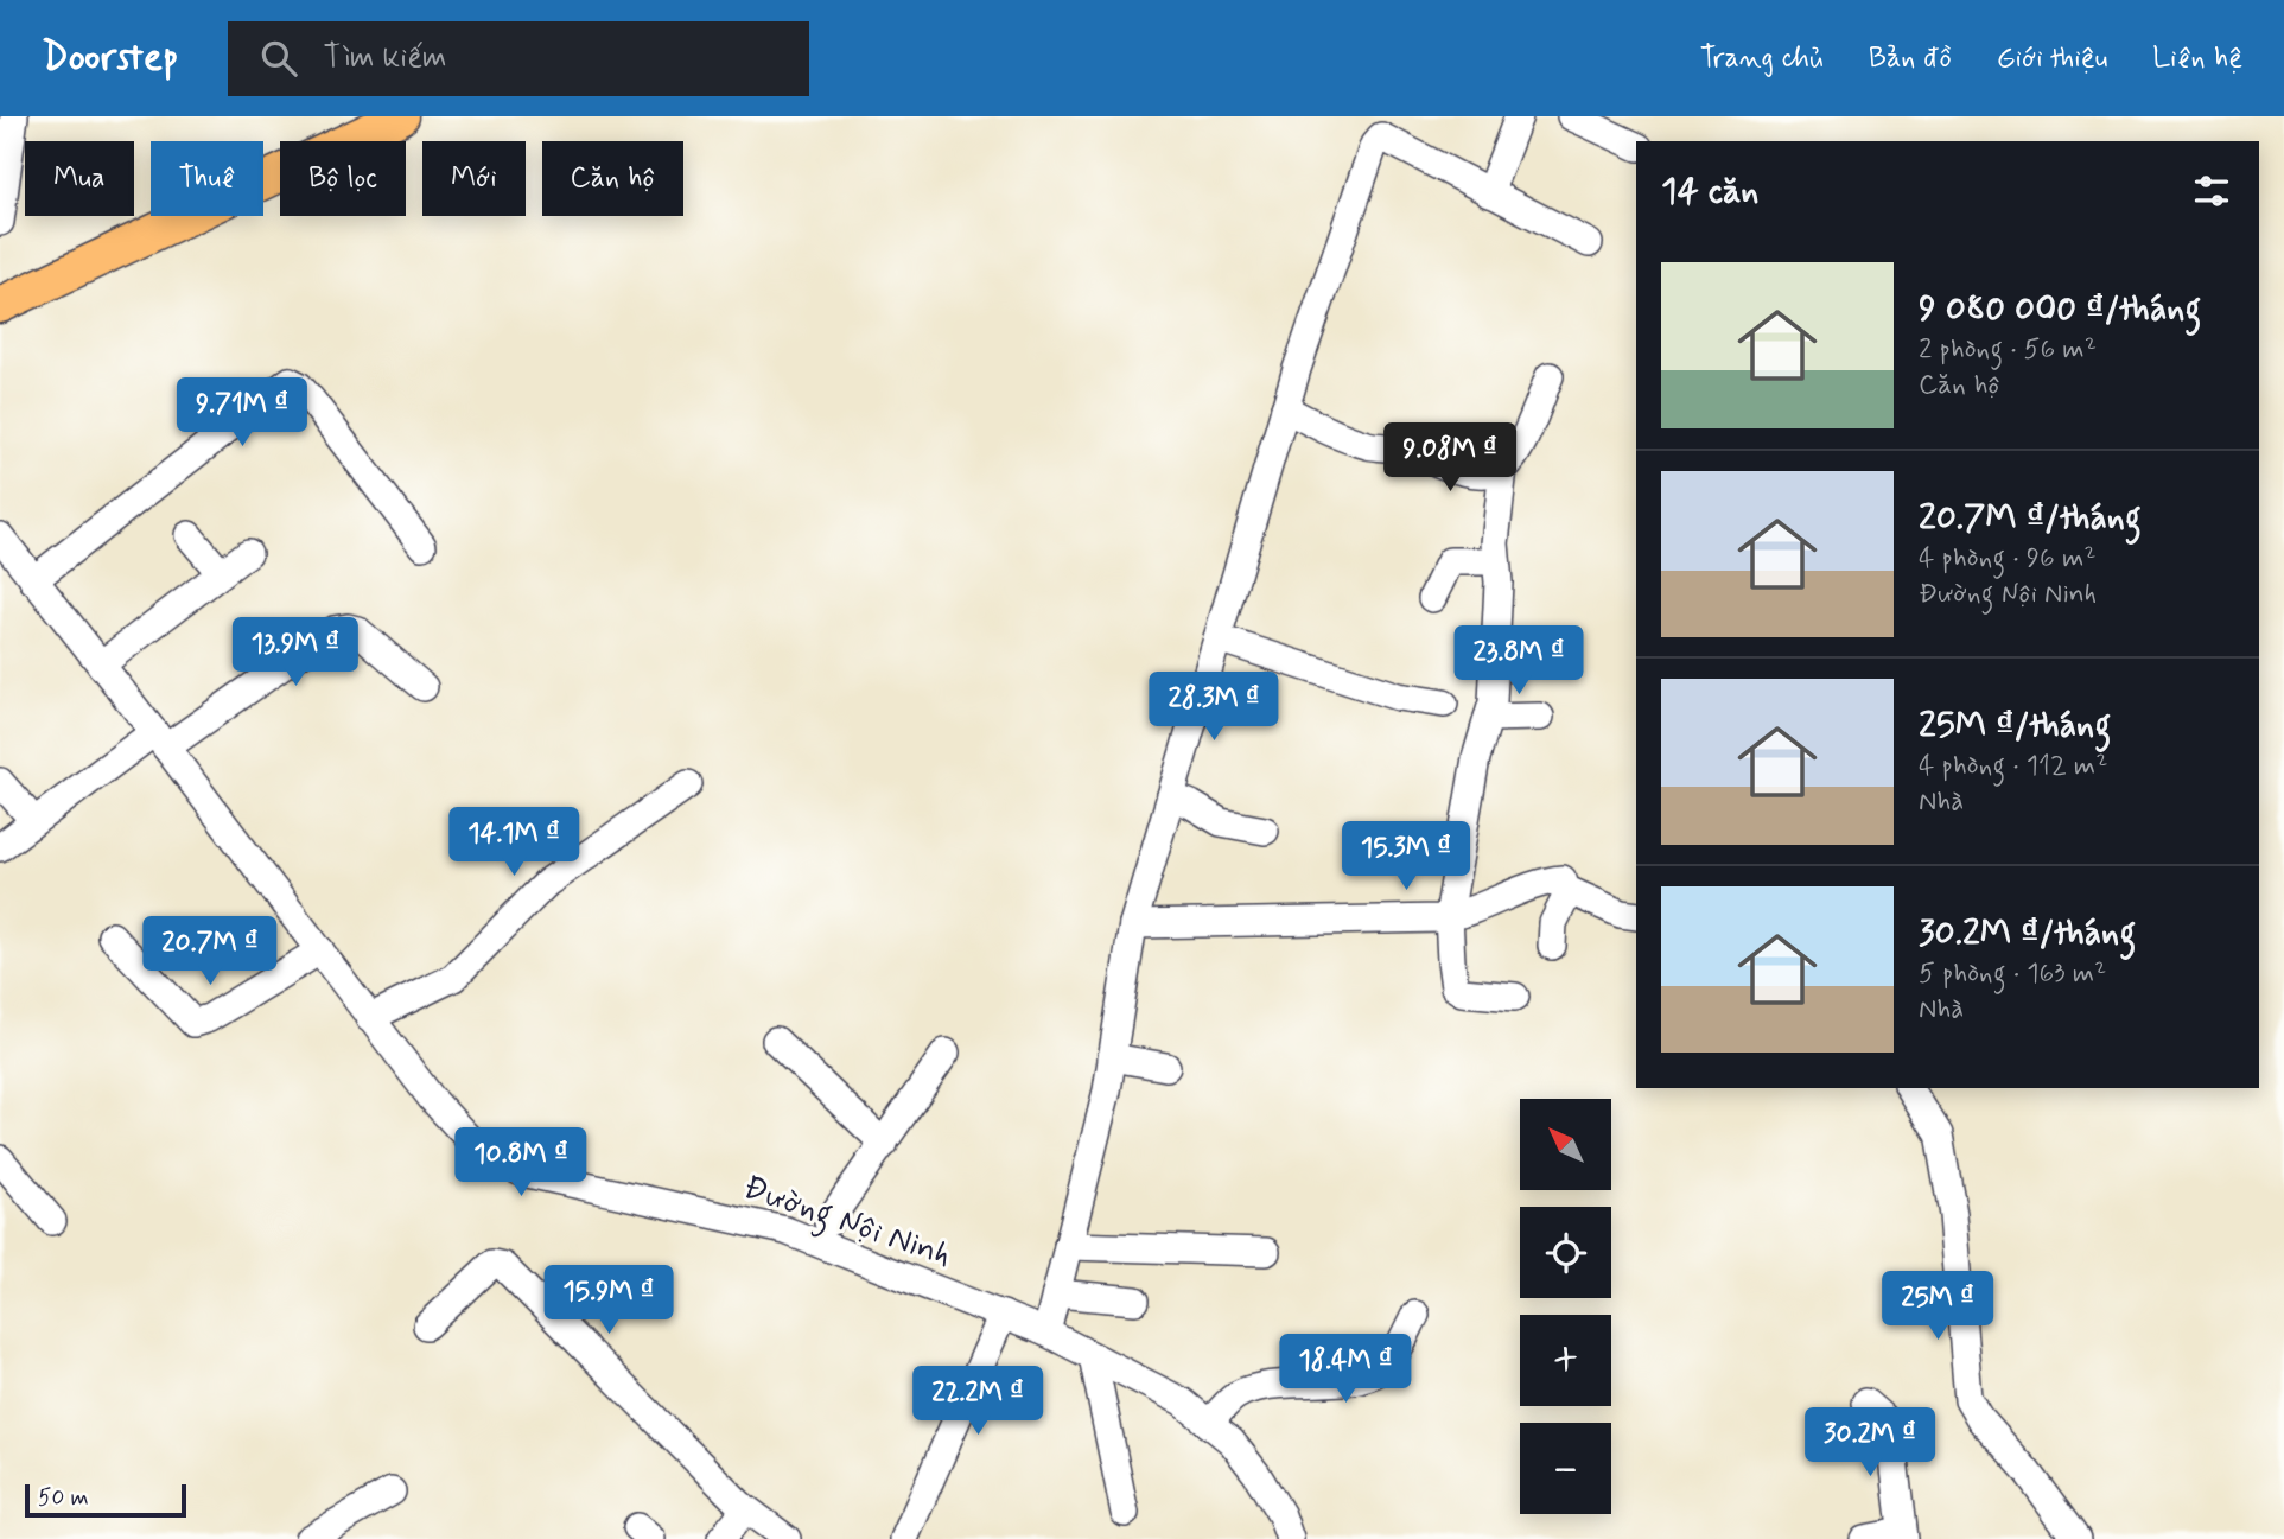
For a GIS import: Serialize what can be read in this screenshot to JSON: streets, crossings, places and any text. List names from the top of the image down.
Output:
{
  "streets": {
    "street": ["Đường Nội Ninh"]
  },
  "scale_bar": "50 m",
  "north": "top left",
  "page": {
    "header": "Doorstep",
    "search": "Tìm kiếm",
    "nav": [
      "Trang chủ",
      "Bản đồ",
      "Giới thiệu",
      "Liên hệ"
    ],
    "chip": [
      "Mua",
      "Thuê",
      "Bộ lọc",
      "Mới",
      "Căn hộ"
    ],
    "heading": "14 căn",
    "list": [
      {
        "name": "9 080 000 ₫/tháng",
        "note": "2 phòng · 56 m² · Căn hộ"
      },
      {
        "name": "20.7M ₫/tháng",
        "note": "4 phòng · 96 m² · Đường Nội Ninh"
      },
      {
        "name": "25M ₫/tháng",
        "note": "4 phòng · 112 m² · Nhà"
      },
      {
        "name": "30.2M ₫/tháng",
        "note": "5 phòng · 163 m² · Nhà"
      }
    ],
    "price": [
      "9.71M ₫",
      "9.08M ₫",
      "13.9M ₫",
      "23.8M ₫",
      "28.3M ₫",
      "14.1M ₫",
      "15.3M ₫",
      "20.7M ₫",
      "10.8M ₫",
      "15.9M ₫",
      "25M ₫",
      "18.4M ₫",
      "22.2M ₫",
      "30.2M ₫"
    ],
    "map_buttons": ["+", "−"],
    "scale": "50 m"
  }
}
